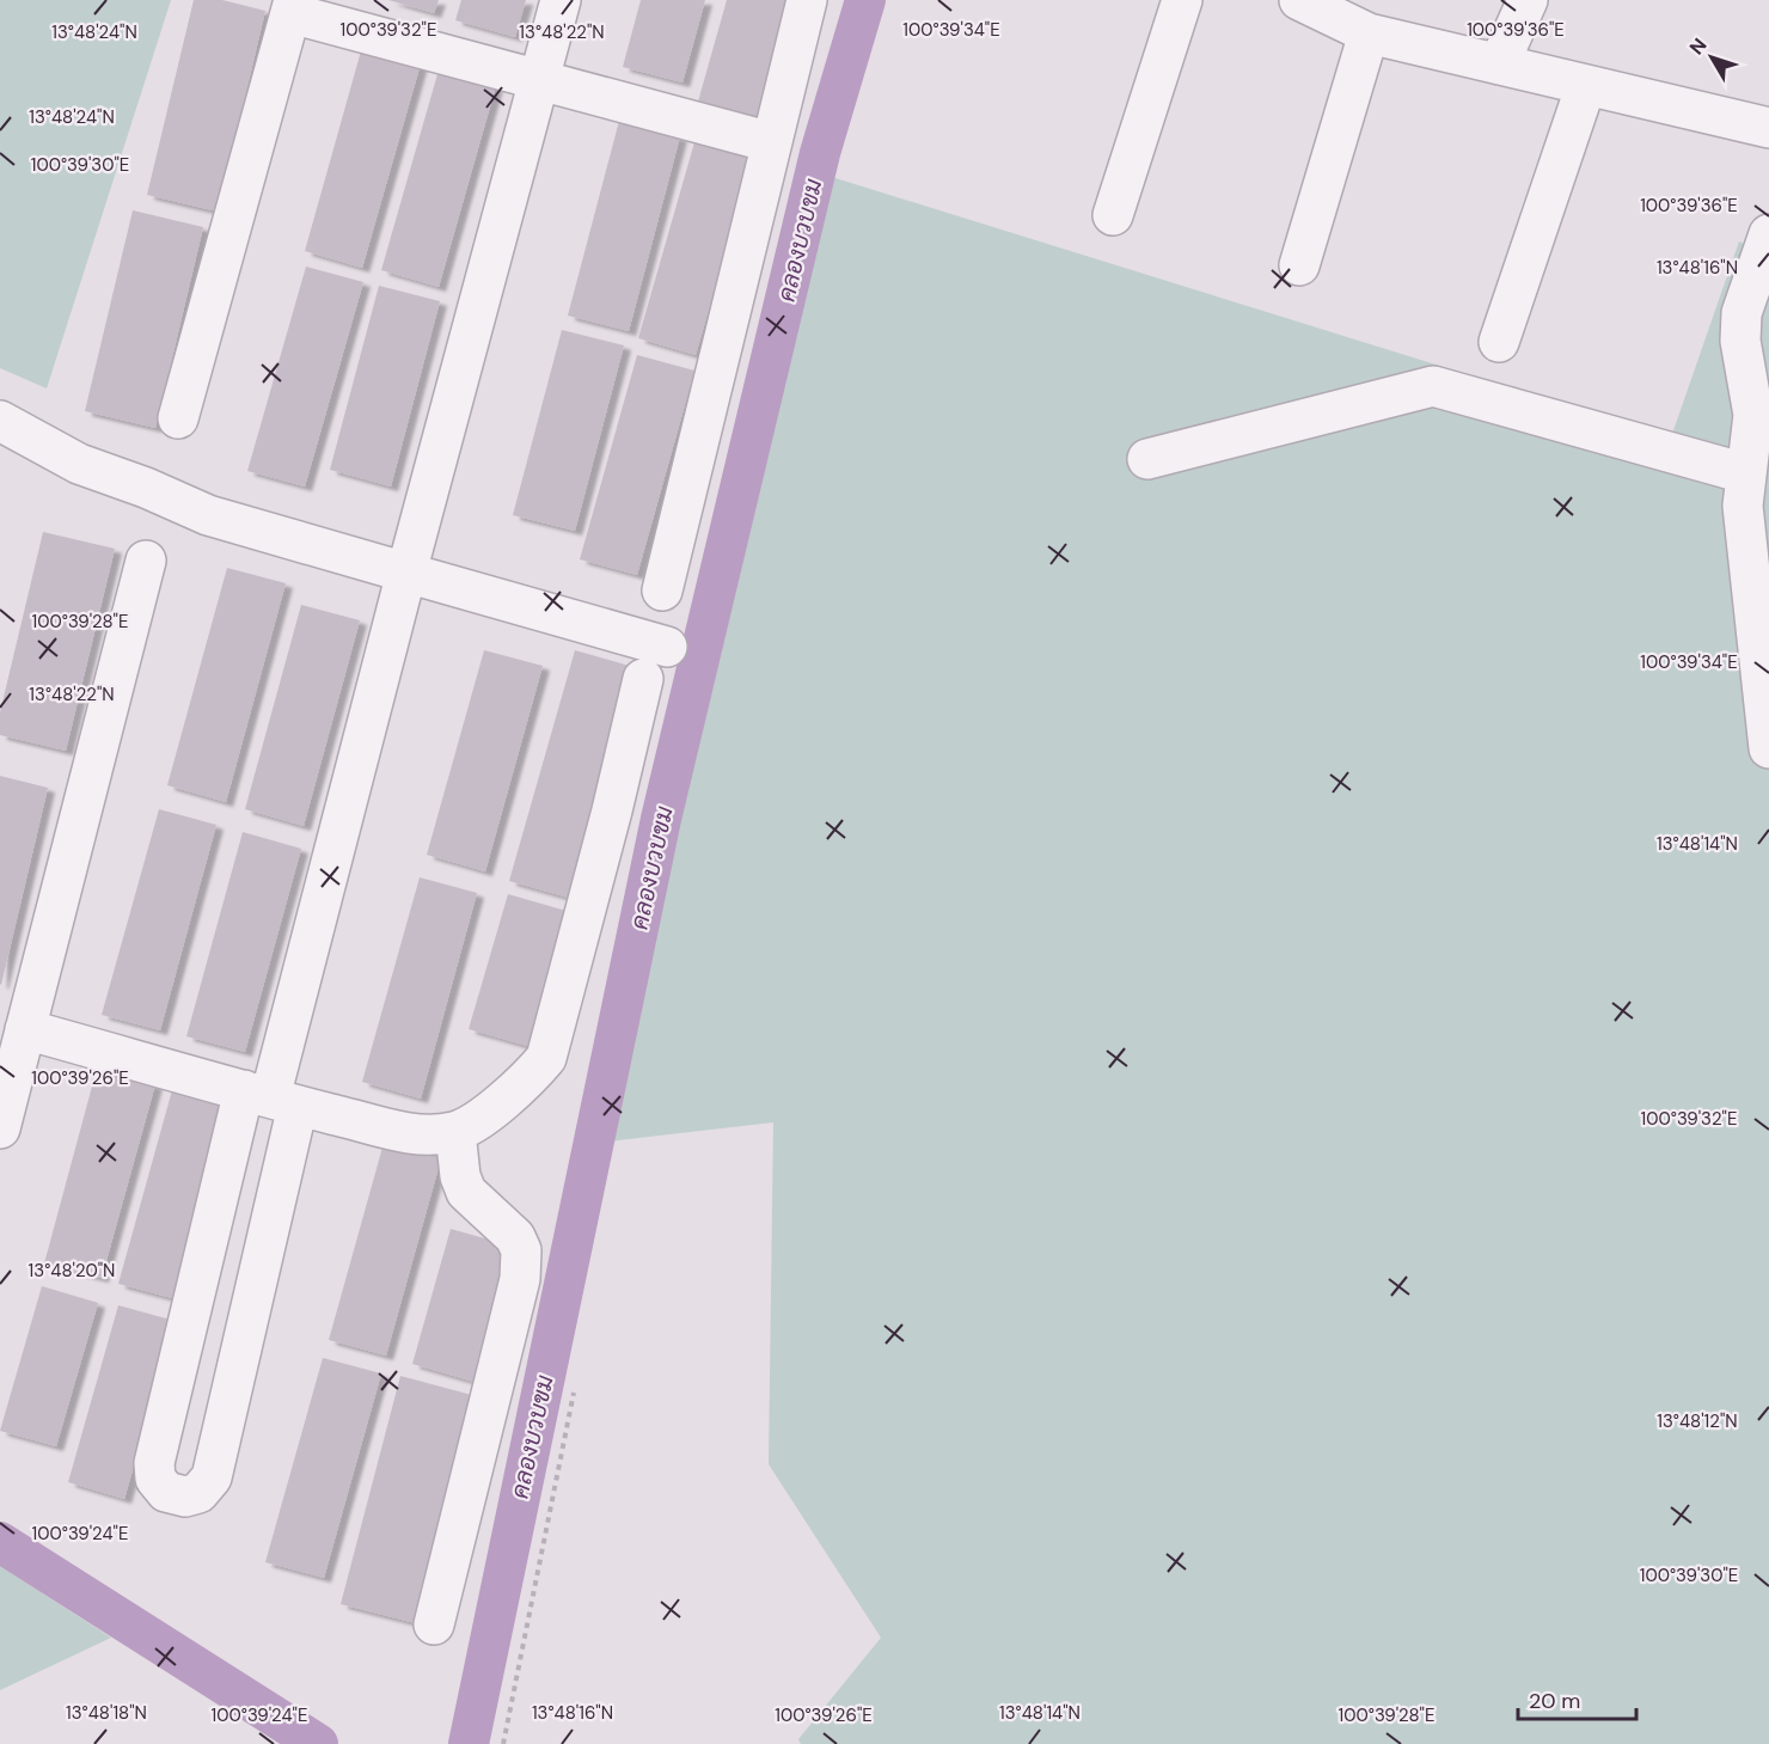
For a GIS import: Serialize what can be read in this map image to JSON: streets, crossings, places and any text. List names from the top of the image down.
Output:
{
  "water": ["คลองบวบขม"],
  "scale_bar": "20 m",
  "north": "top left",
  "coordinates": [
    "100°39'32\"E",
    "100°39'34\"E",
    "100°39'36\"E",
    "13°48'24\"N",
    "13°48'22\"N",
    "100°39'30\"E",
    "13°48'16\"N",
    "100°39'28\"E",
    "13°48'14\"N",
    "100°39'26\"E",
    "13°48'20\"N",
    "13°48'12\"N",
    "100°39'24\"E",
    "13°48'18\"N"
  ]
}
